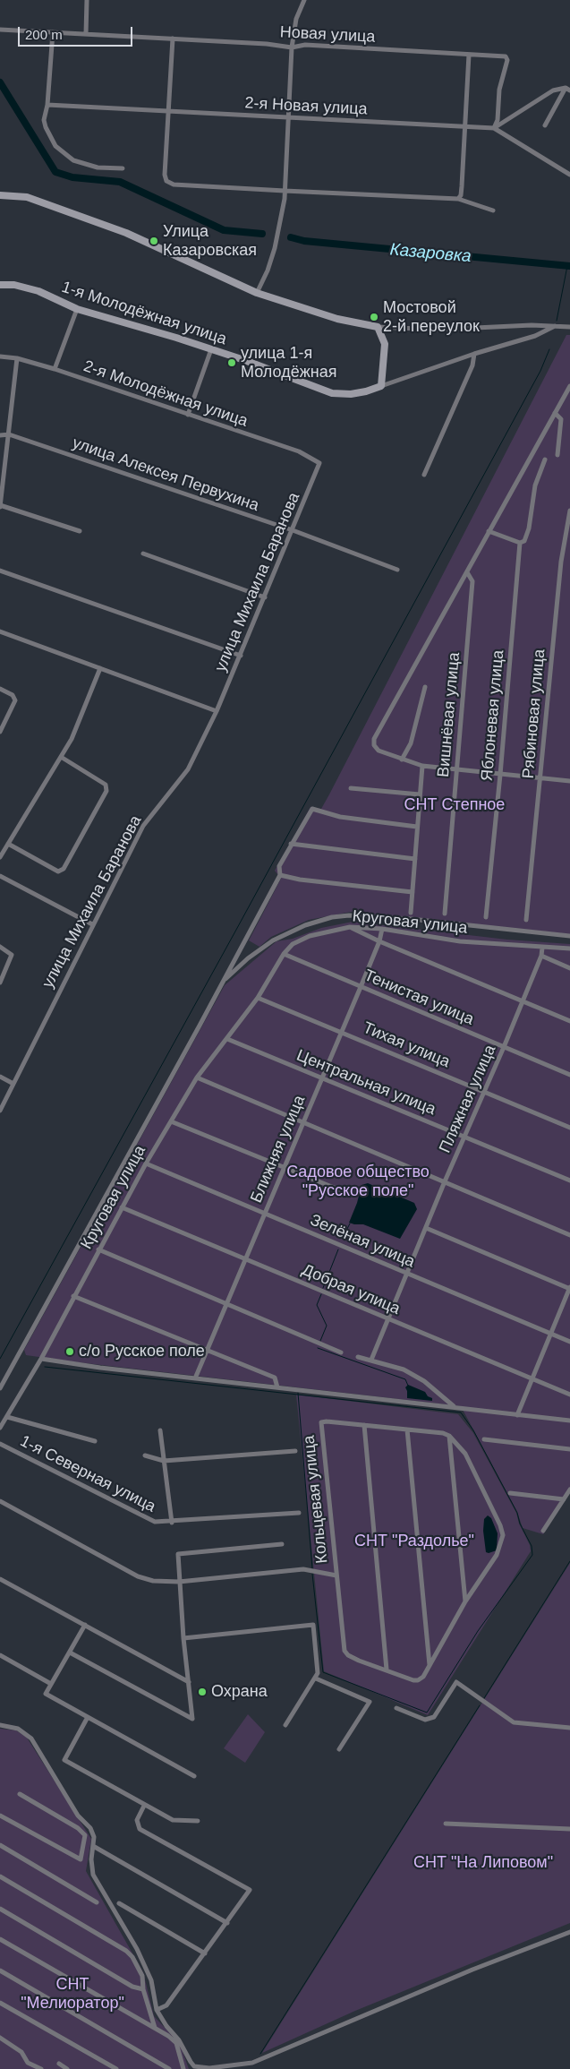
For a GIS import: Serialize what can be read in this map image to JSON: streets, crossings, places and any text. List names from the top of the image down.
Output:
{
  "streets": {
    "street": [
      "Новая улица",
      "2-я Новая улица",
      "1-я Молодёжная улица",
      "2-я Молодёжная улица",
      "улица Алексея Первухина",
      "улица Михаила Баранова",
      "Рябиновая улица",
      "Вишнёвая улица",
      "Яблоневая улица",
      "Круговая улица",
      "Тенистая улица",
      "Тихая улица",
      "Центральная улица",
      "Пляжная улица",
      "Ближняя улица",
      "Зелёная улица",
      "Добрая улица",
      "1-я Северная улица",
      "Кольцевая улица"
    ]
  },
  "crossings": [
    ["Новая улица", "2-я Новая улица"],
    ["2-я Молодёжная улица", "улица Михаила Баранова"],
    ["улица Алексея Первухина", "улица Михаила Баранова"],
    ["Круговая улица", "Тенистая улица"],
    ["Круговая улица", "Тихая улица"],
    ["Круговая улица", "Центральная улица"],
    ["Круговая улица", "Пляжная улица"],
    ["Круговая улица", "Ближняя улица"],
    ["Круговая улица", "Зелёная улица"],
    ["Круговая улица", "Добрая улица"],
    ["Тенистая улица", "Пляжная улица"],
    ["Тенистая улица", "Ближняя улица"],
    ["Тихая улица", "Пляжная улица"],
    ["Тихая улица", "Ближняя улица"],
    ["Центральная улица", "Пляжная улица"],
    ["Центральная улица", "Ближняя улица"],
    ["Пляжная улица", "Зелёная улица"],
    ["Пляжная улица", "Добрая улица"],
    ["Ближняя улица", "Зелёная улица"],
    ["Ближняя улица", "Добрая улица"]
  ],
  "water": ["Казаровка"],
  "parks": [
    "СНТ Степное",
    "Садовое общество \"Русское поле\"",
    "СНТ \"Раздолье\"",
    "СНТ \"На Липовом\"",
    "СНТ \"Мелиоратор\""
  ],
  "places": [
    "Улица Казаровская",
    "Мостовой 2-й переулок",
    "улица 1-я Молодёжная",
    "с/о Русское поле",
    "Охрана"
  ],
  "scale_bar": "200 m"
}
